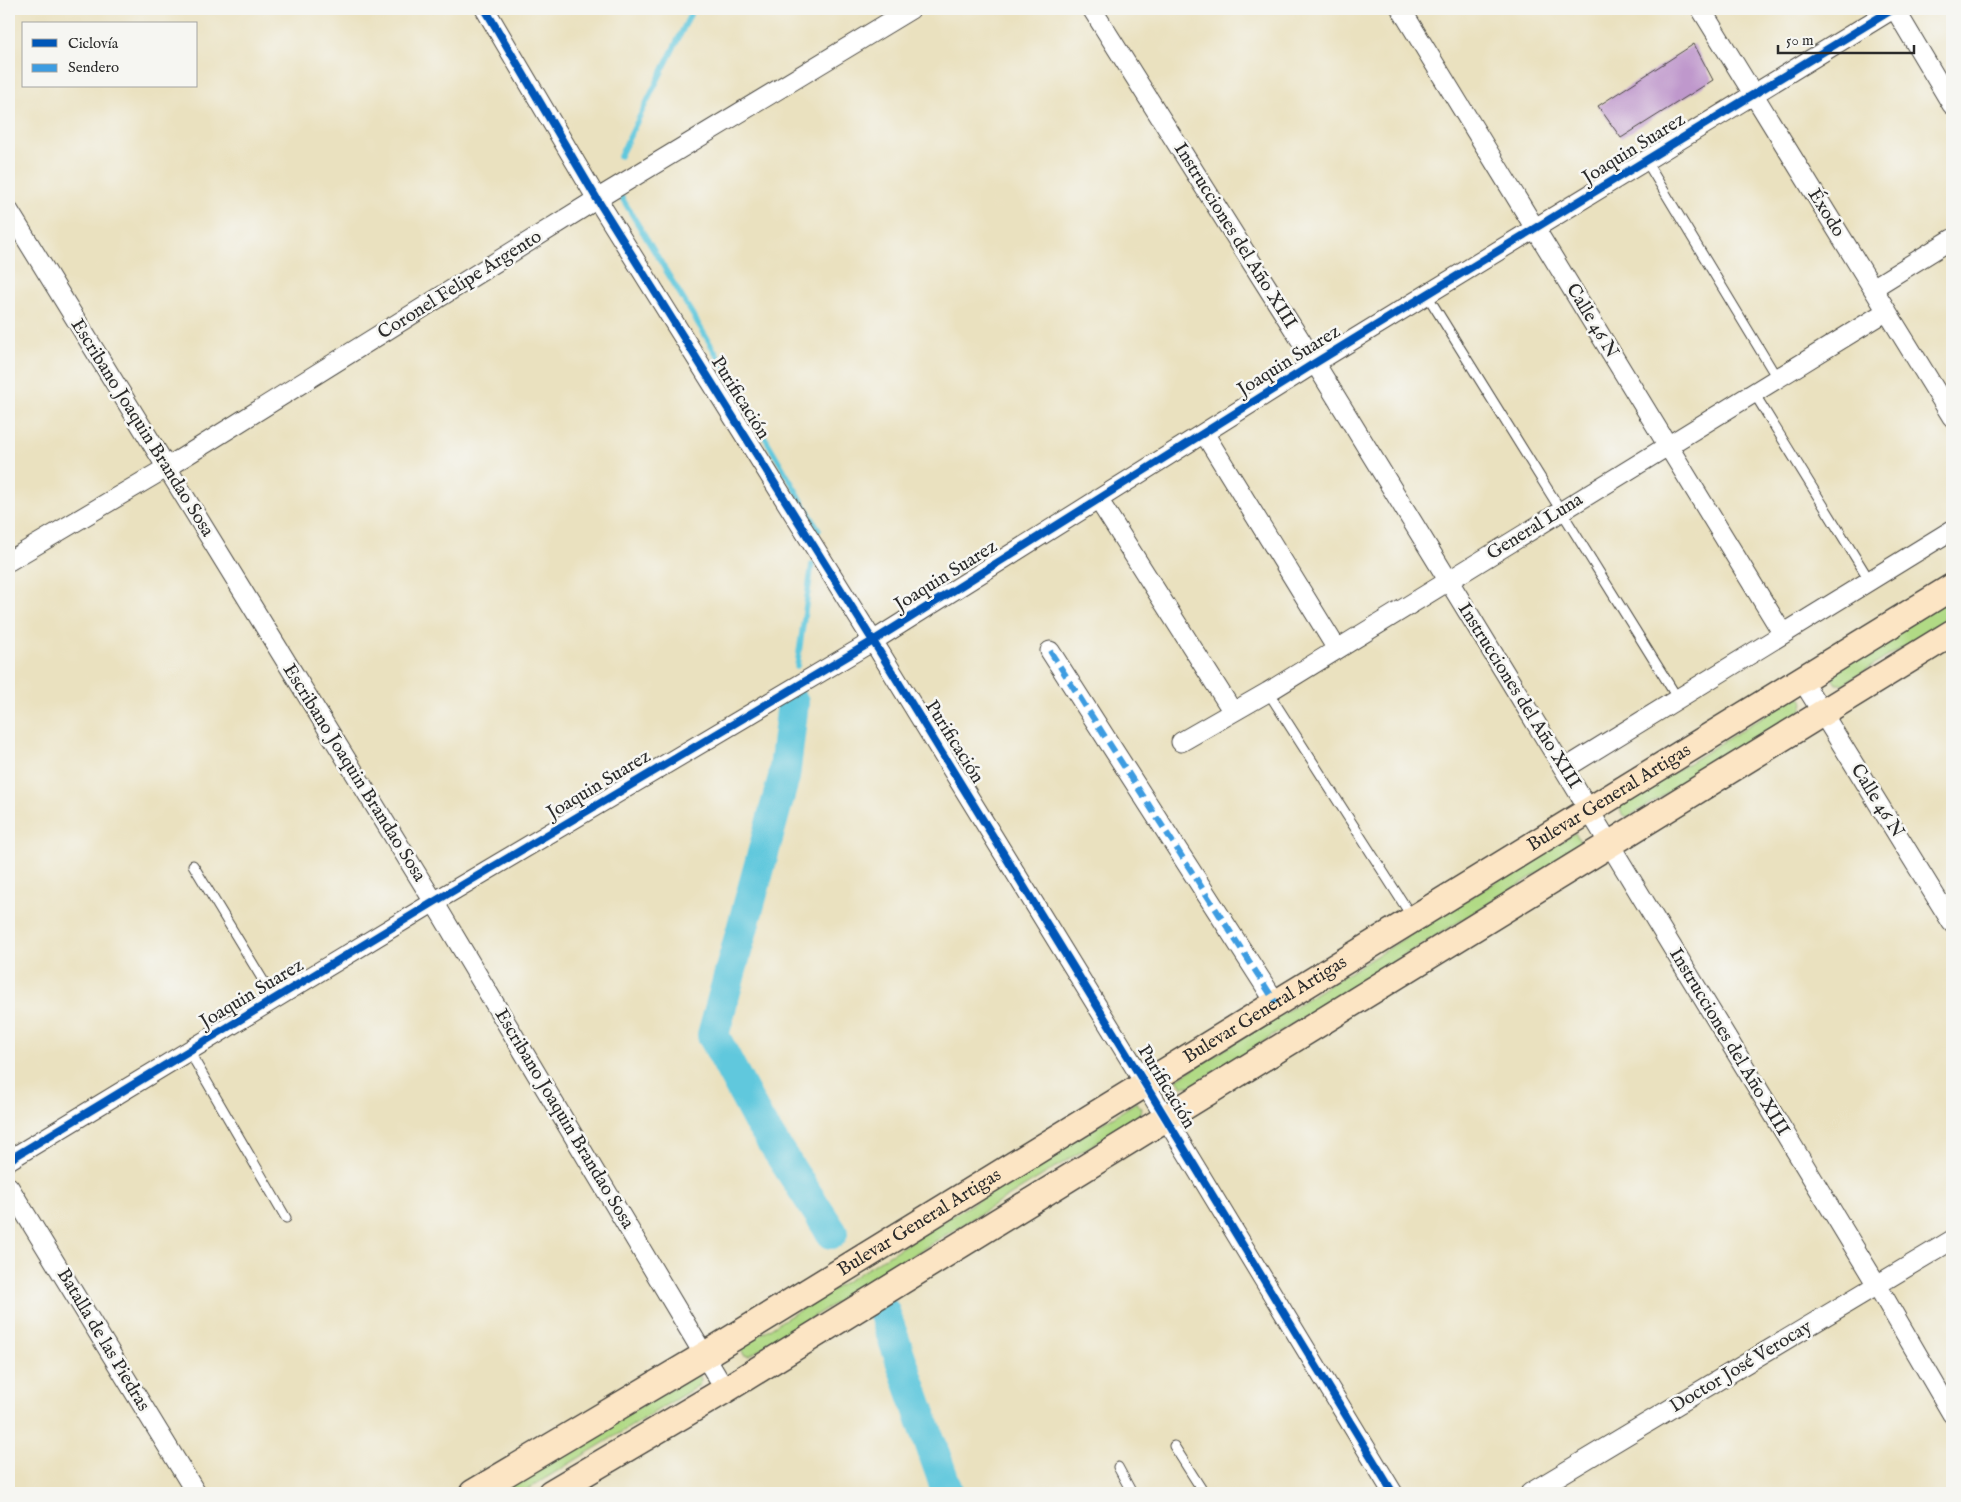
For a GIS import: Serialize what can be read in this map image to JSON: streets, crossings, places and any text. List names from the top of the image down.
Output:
{
  "streets": {
    "street": [
      "Joaquin Suarez",
      "Éxodo",
      "Instrucciones del Año XIII",
      "Coronel Felipe Argento",
      "Calle 46 N",
      "Purificación",
      "Escribano Joaquin Brandao Sosa",
      "General Luna",
      "Bulevar General Artigas",
      "Batalla de las Piedras",
      "Doctor José Verocay"
    ]
  },
  "crossings": [
    ["Joaquin Suarez", "Éxodo"],
    ["Joaquin Suarez", "Instrucciones del Año XIII"],
    ["Joaquin Suarez", "Calle 46 N"],
    ["Joaquin Suarez", "Purificación"],
    ["Joaquin Suarez", "Escribano Joaquin Brandao Sosa"],
    ["Éxodo", "General Luna"],
    ["Instrucciones del Año XIII", "General Luna"],
    ["Instrucciones del Año XIII", "Bulevar General Artigas"],
    ["Instrucciones del Año XIII", "Doctor José Verocay"],
    ["Coronel Felipe Argento", "Purificación"],
    ["Coronel Felipe Argento", "Escribano Joaquin Brandao Sosa"],
    ["Calle 46 N", "General Luna"],
    ["Calle 46 N", "Bulevar General Artigas"],
    ["Purificación", "Bulevar General Artigas"],
    ["Escribano Joaquin Brandao Sosa", "Bulevar General Artigas"]
  ],
  "legend": ["Ciclovía", "Sendero"],
  "scale_bar": "50 m"
}
